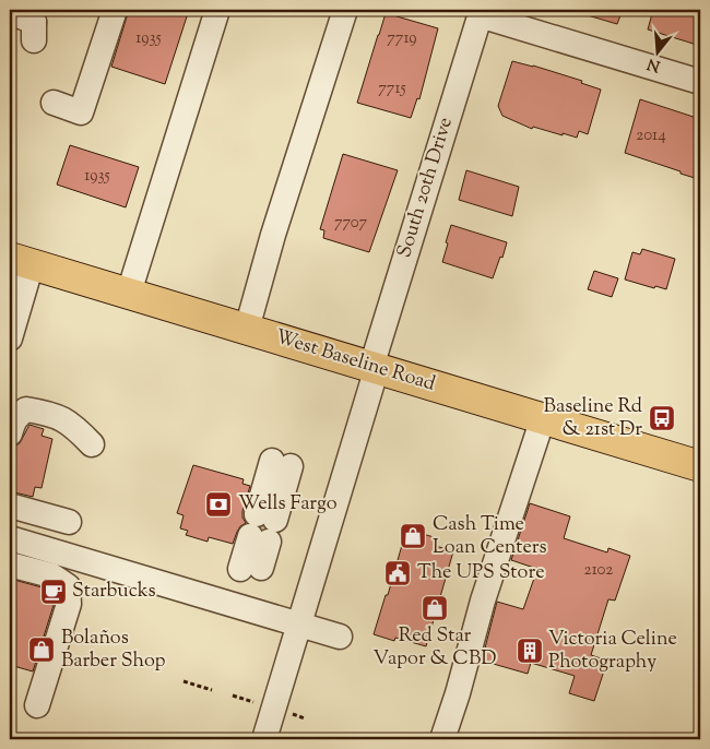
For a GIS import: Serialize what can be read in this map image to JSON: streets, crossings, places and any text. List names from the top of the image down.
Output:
{
  "streets": {
    "main road": ["West Baseline Road"],
    "street": ["South 20th Drive"]
  },
  "crossings": [
    ["South 20th Drive", "West Baseline Road"]
  ],
  "places": {
    "bus stop": ["Baseline Rd & 21st Dr"],
    "bank": ["Wells Fargo"],
    "shop": ["Cash Time Loan Centers", "Red Star Vapor & CBD", "Bolaños Barber Shop"],
    "public building": ["The UPS Store"],
    "cafe": ["Starbucks"],
    "building": ["Victoria Celine Photography"]
  },
  "house_numbers": [
    "1935",
    "7719",
    "7715",
    "2014",
    "1935",
    "7707",
    "2102"
  ],
  "north": "bottom"
}
